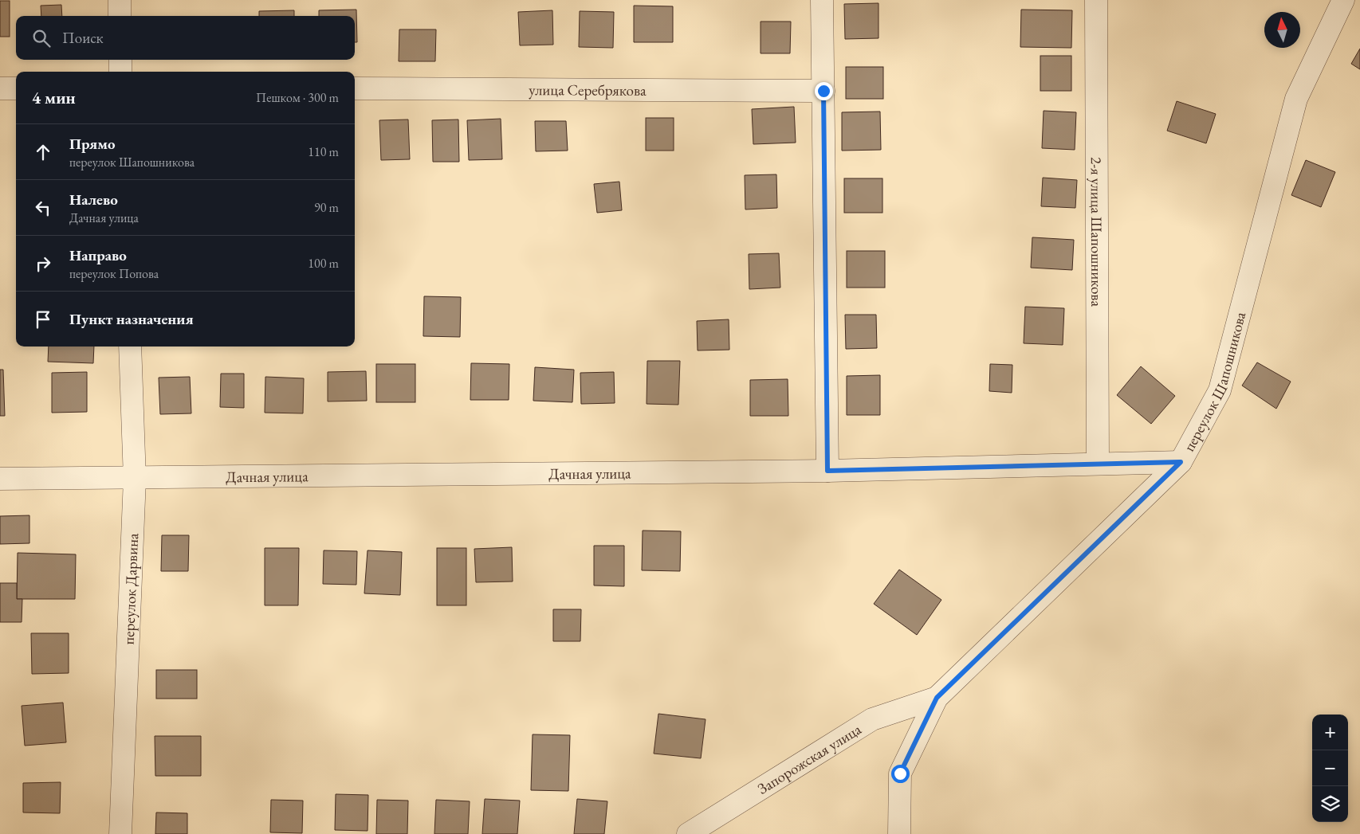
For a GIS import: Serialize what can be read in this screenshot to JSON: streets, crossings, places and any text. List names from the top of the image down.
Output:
{
  "streets": {
    "street": [
      "улица Серебрякова",
      "2-я улица Шапошникова",
      "переулок Шапошникова",
      "Дачная улица",
      "переулок Дарвина",
      "Запорожская улица"
    ]
  },
  "crossings": [
    ["2-я улица Шапошникова", "Дачная улица"],
    ["переулок Шапошникова", "Дачная улица"],
    ["переулок Шапошникова", "Запорожская улица"],
    ["Дачная улица", "переулок Дарвина"]
  ],
  "north": "top",
  "page": {
    "search": "Поиск",
    "heading": ["4 мин", "Пешком · 300 m"],
    "list": [
      ["Прямо", "переулок Шапошникова", "110 m"],
      ["Налево", "Дачная улица", "90 m"],
      ["Направо", "переулок Попова", "100 m"],
      "Пункт назначения"
    ],
    "map_buttons": ["+", "−"]
  }
}
